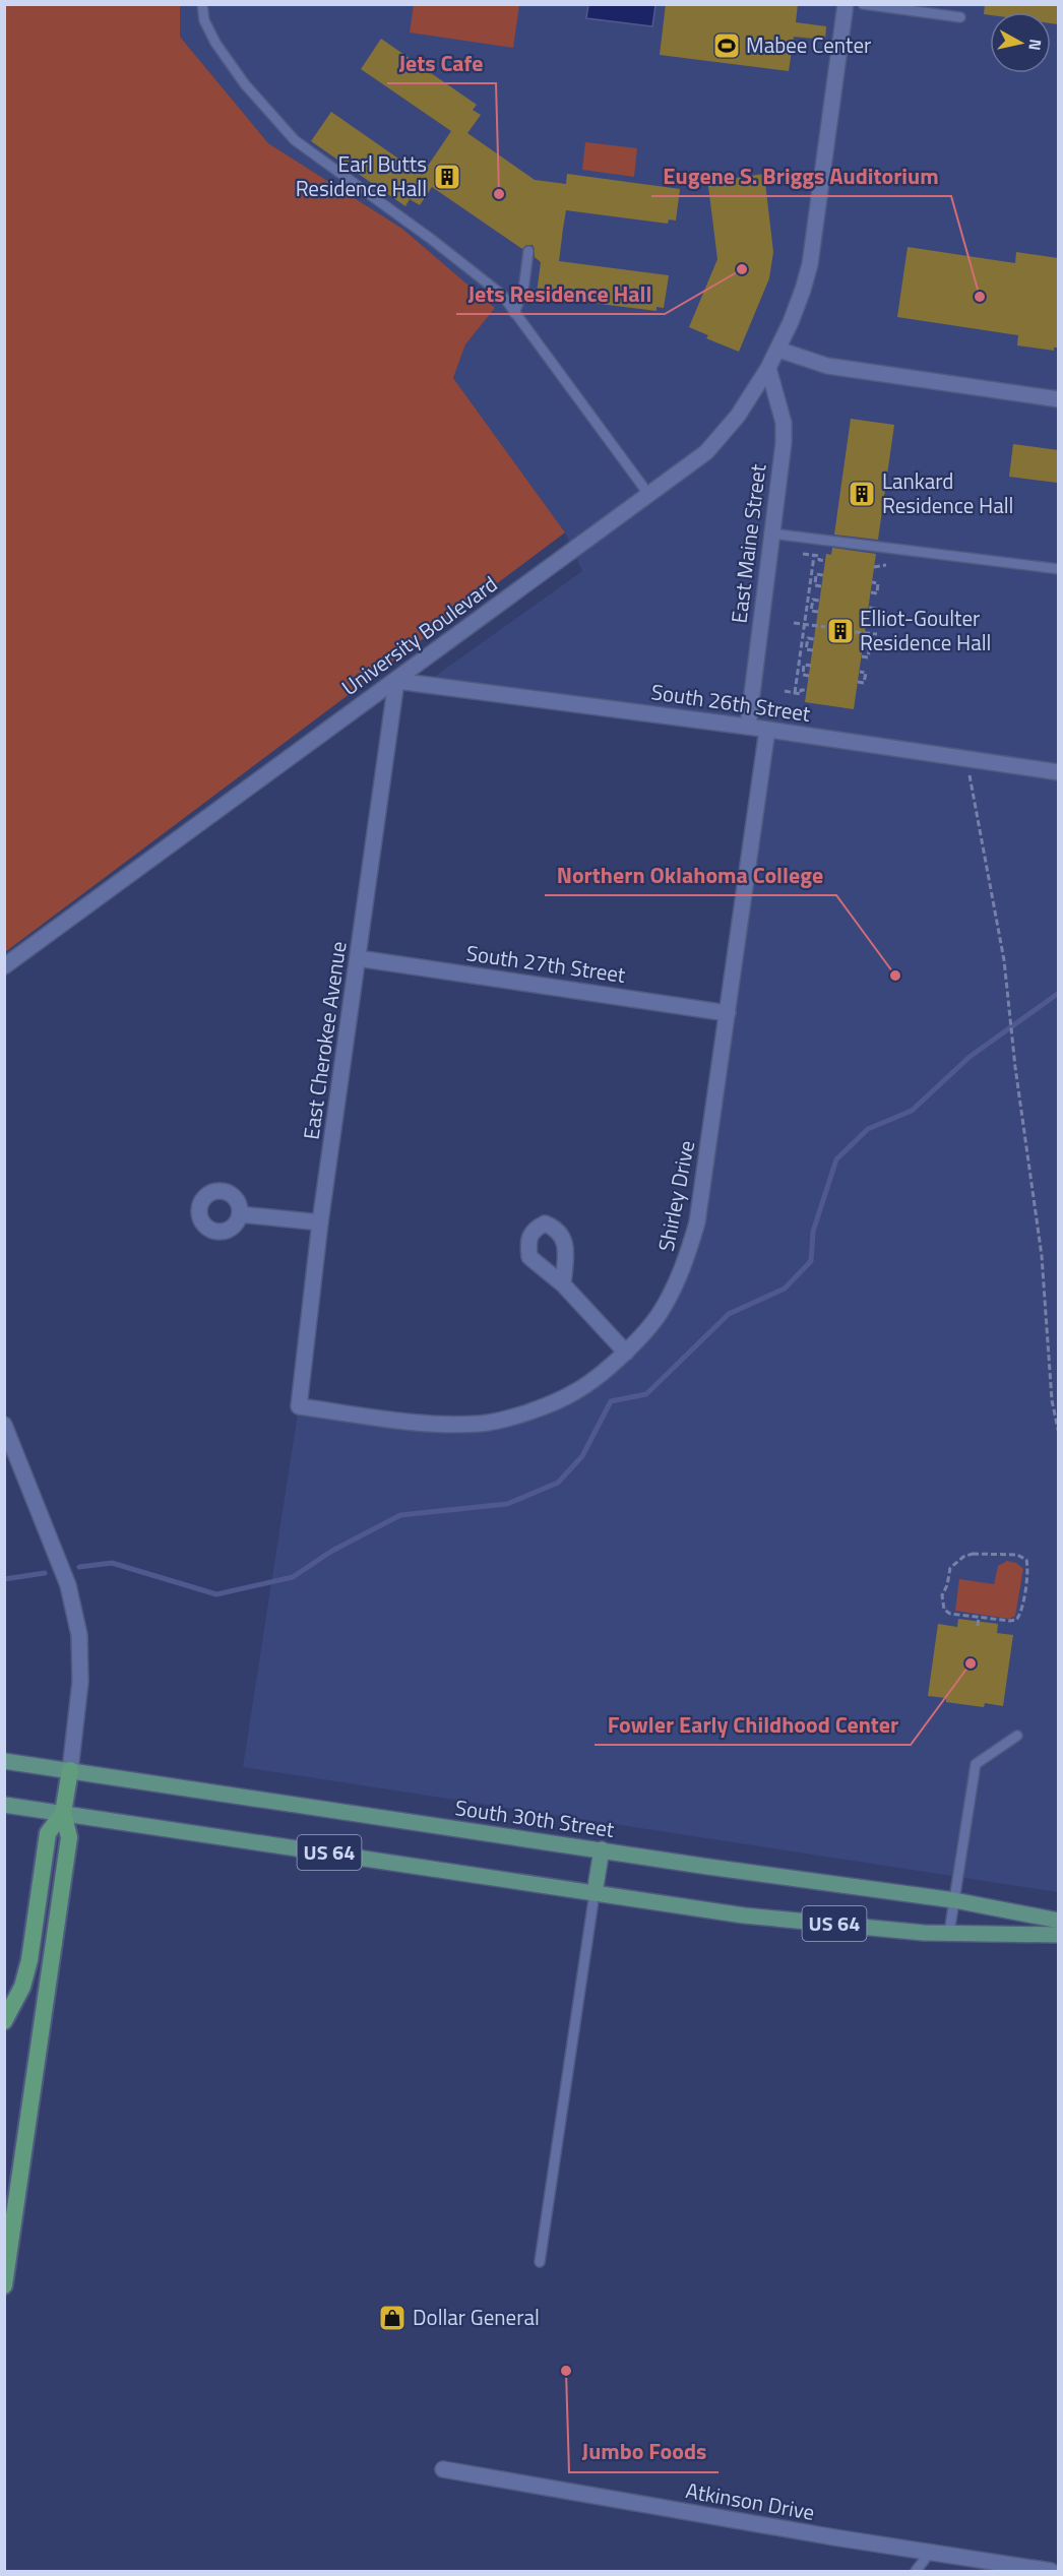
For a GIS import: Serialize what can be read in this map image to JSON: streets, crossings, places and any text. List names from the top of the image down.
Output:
{
  "streets": {
    "main road": ["South 30th Street", "US 64"],
    "street": [
      "East Maine Street",
      "University Boulevard",
      "South 26th Street",
      "South 27th Street",
      "East Cherokee Avenue",
      "Shirley Drive",
      "Atkinson Drive"
    ]
  },
  "crossings": [
    ["East Maine Street", "University Boulevard"],
    ["East Maine Street", "South 26th Street"],
    ["University Boulevard", "South 26th Street"],
    ["University Boulevard", "East Cherokee Avenue"],
    ["South 26th Street", "East Cherokee Avenue"],
    ["South 27th Street", "East Cherokee Avenue"],
    ["South 27th Street", "Shirley Drive"],
    ["East Cherokee Avenue", "Shirley Drive"]
  ],
  "places": {
    "sports": ["Mabee Center"],
    "building": ["Earl Butts Residence Hall", "Lankard Residence Hall", "Elliot-Goulter Residence Hall"],
    "other": [
      "Jets Cafe",
      "Jets Residence Hall",
      "Eugene S. Briggs Auditorium",
      "Northern Oklahoma College",
      "Fowler Early Childhood Center",
      "Jumbo Foods"
    ],
    "shop": ["Dollar General"]
  },
  "north": "right"
}
